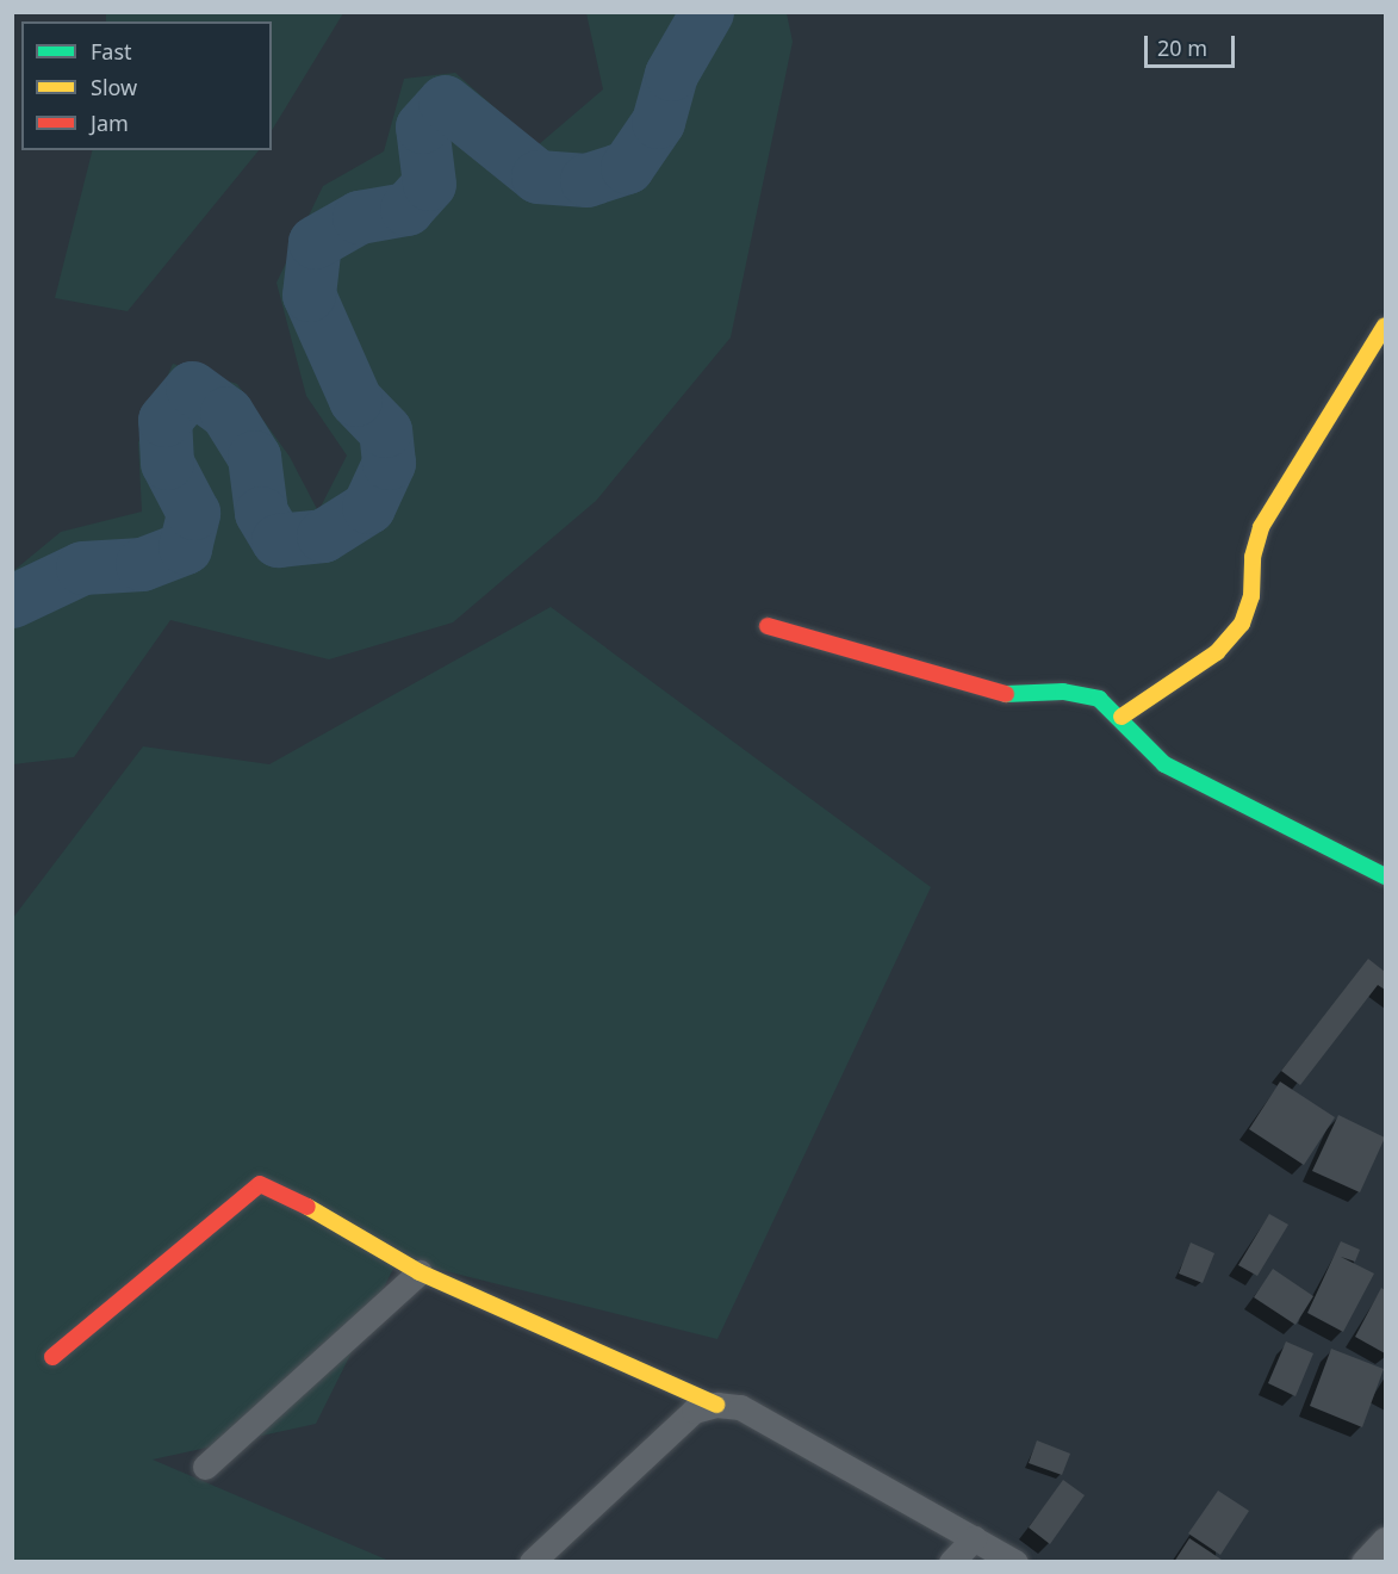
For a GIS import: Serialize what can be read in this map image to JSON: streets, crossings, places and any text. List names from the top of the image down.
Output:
{
  "legend": ["Fast", "Slow", "Jam"],
  "scale_bar": "20 m"
}
